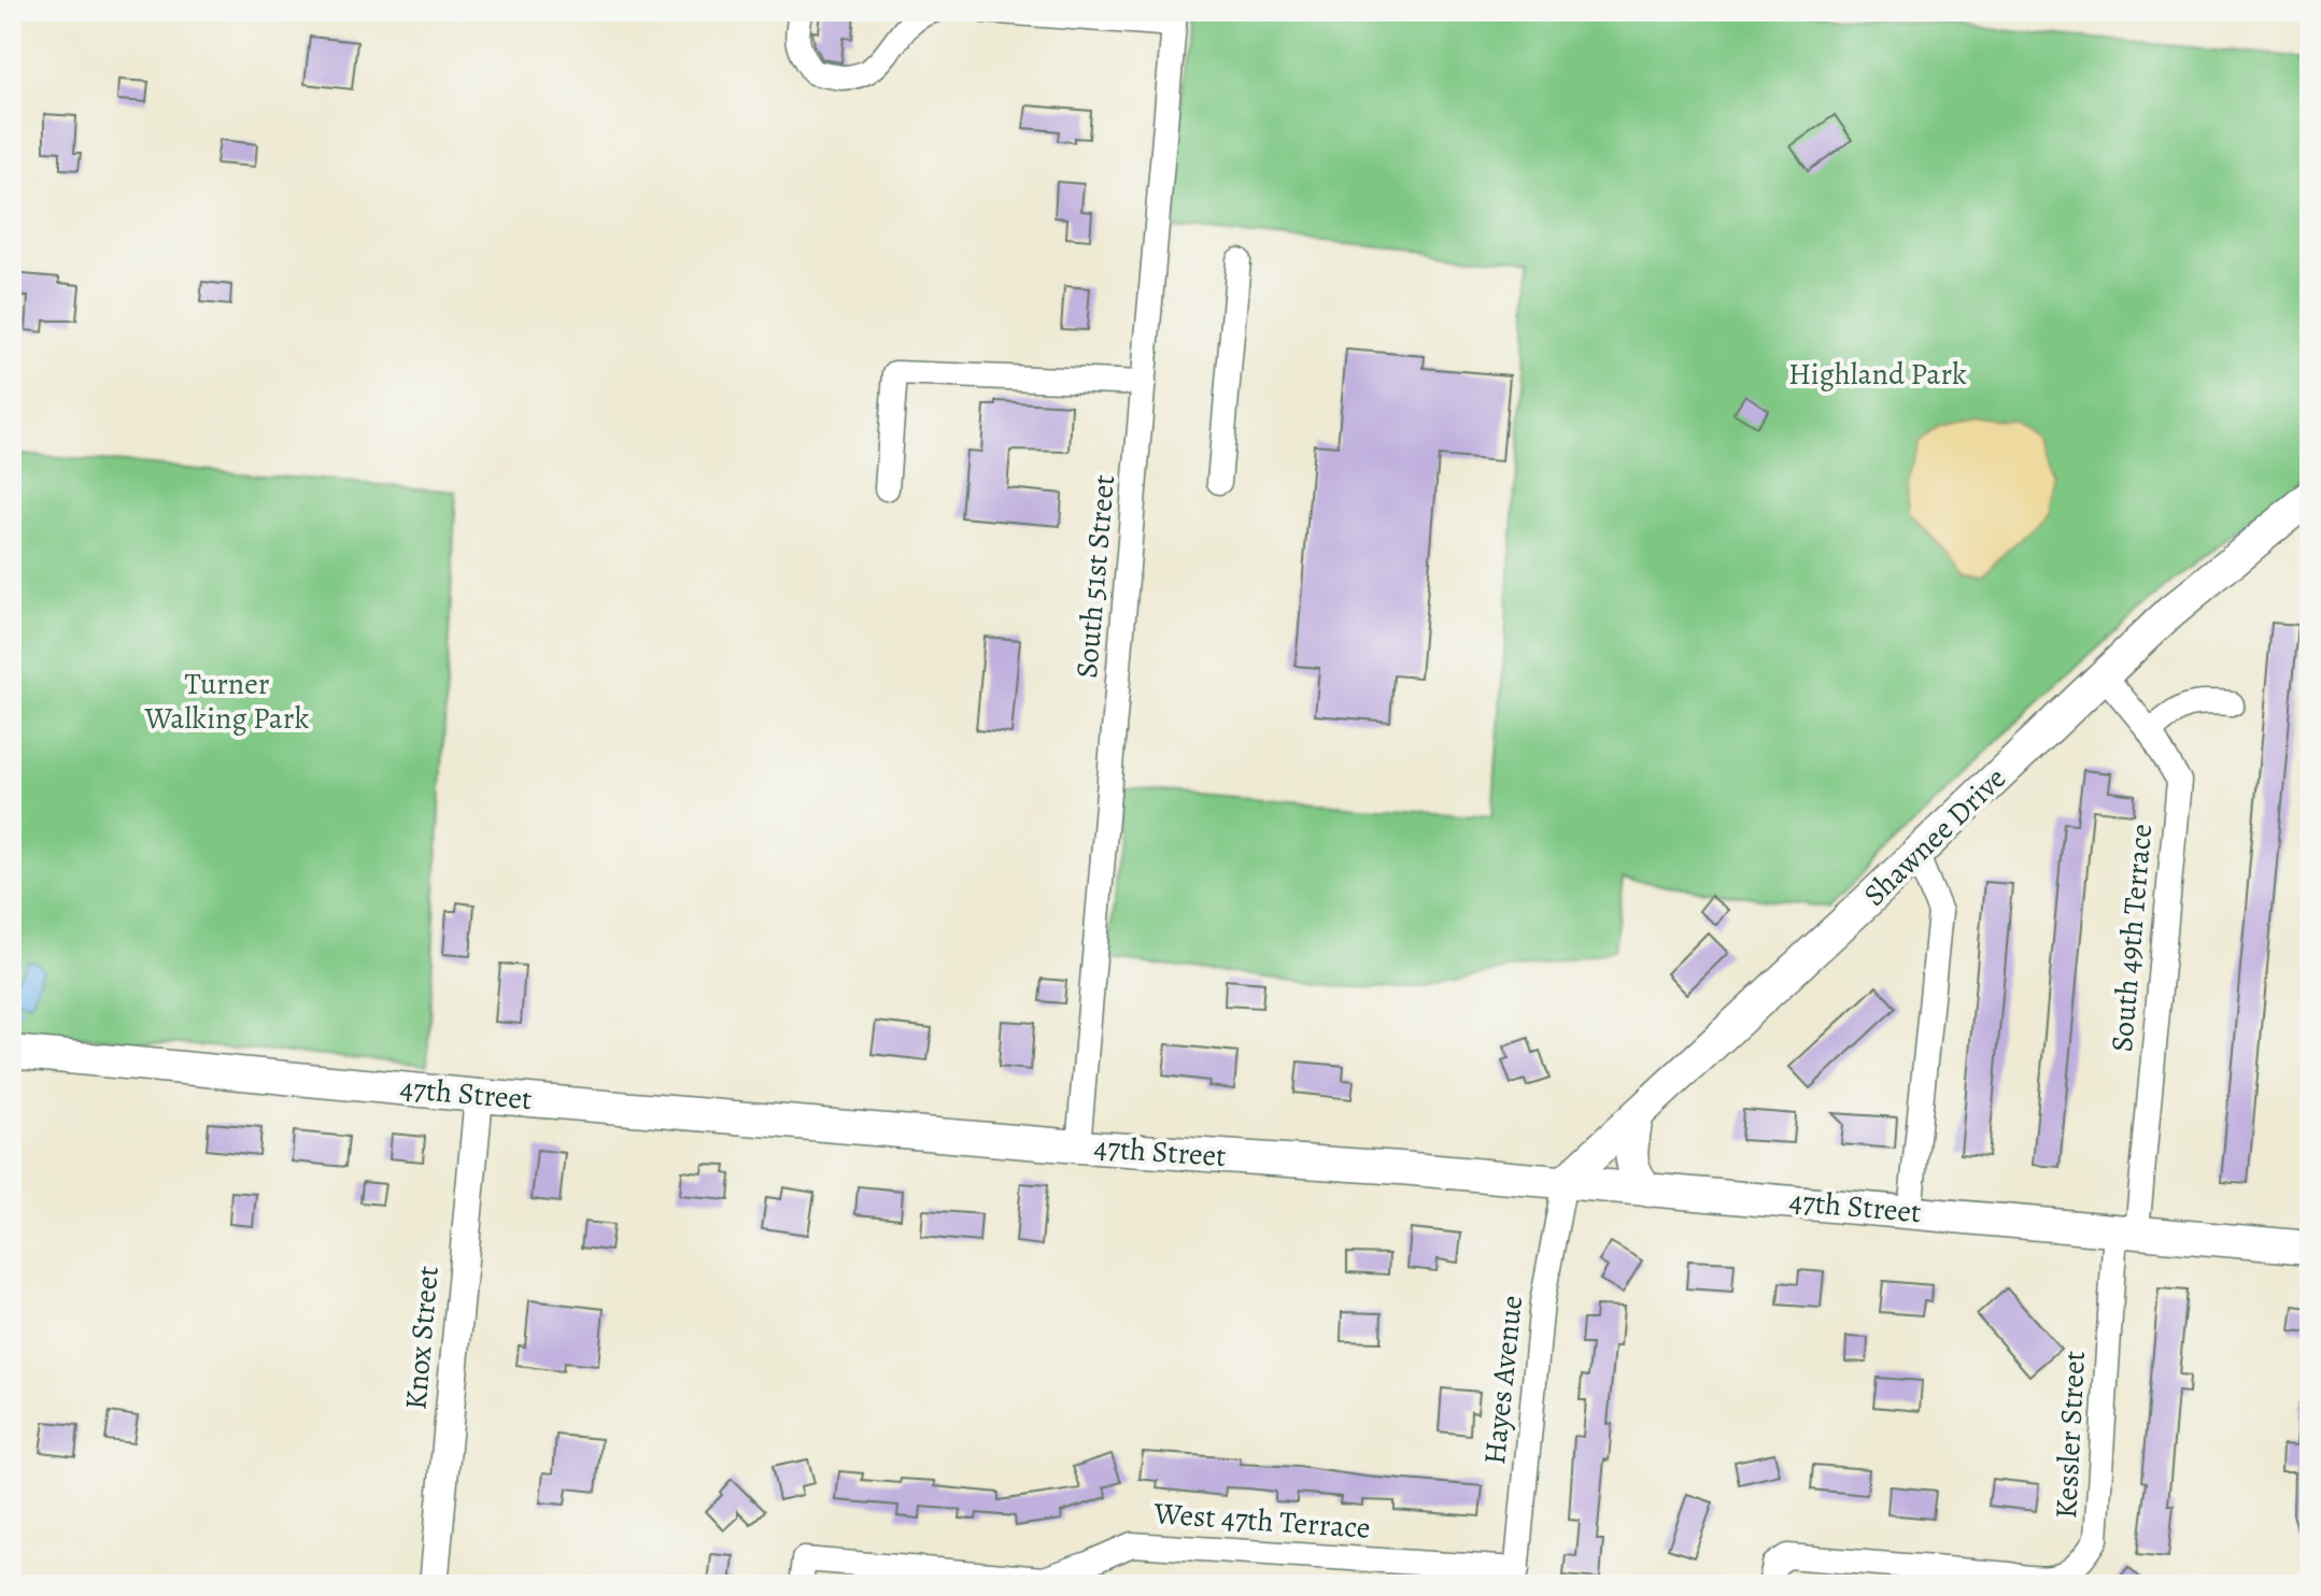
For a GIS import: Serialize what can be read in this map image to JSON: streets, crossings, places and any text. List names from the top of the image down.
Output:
{
  "streets": {
    "main road": ["Shawnee Drive", "47th Street"],
    "street": [
      "South 51st Street",
      "South 49th Terrace",
      "Knox Street",
      "Hayes Avenue",
      "Kessler Street",
      "West 47th Terrace"
    ]
  },
  "crossings": [
    ["South 51st Street", "47th Street"],
    ["Shawnee Drive", "South 49th Terrace"],
    ["Shawnee Drive", "47th Street"],
    ["Shawnee Drive", "Hayes Avenue"],
    ["South 49th Terrace", "47th Street"],
    ["South 49th Terrace", "Kessler Street"],
    ["47th Street", "Knox Street"],
    ["47th Street", "Hayes Avenue"],
    ["47th Street", "Kessler Street"],
    ["Hayes Avenue", "West 47th Terrace"]
  ],
  "parks": ["Highland Park", "Turner Walking Park"]
}
